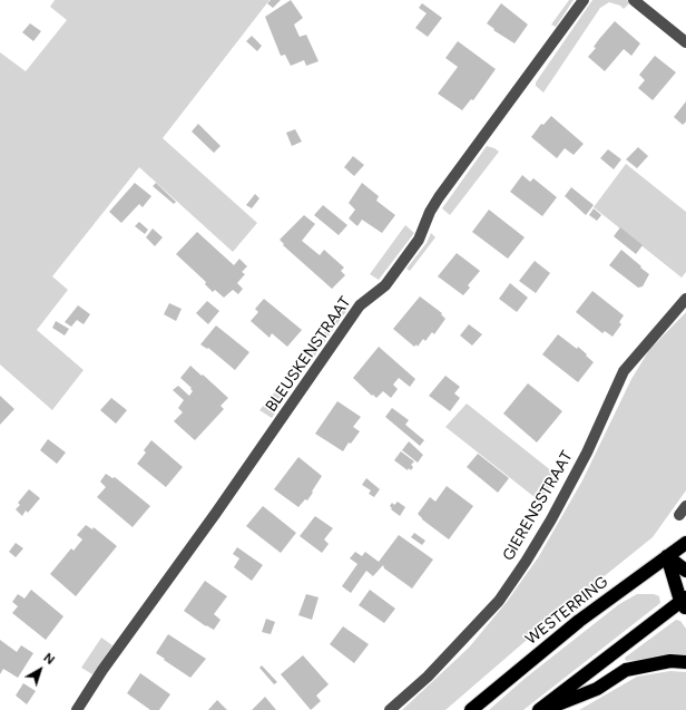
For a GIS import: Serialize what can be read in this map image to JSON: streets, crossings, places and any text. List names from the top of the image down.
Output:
{
  "streets": {
    "highway": ["WESTERRING"],
    "street": ["BLEUSKENSTRAAT", "GIERENSSTRAAT"]
  },
  "north": "top right"
}
